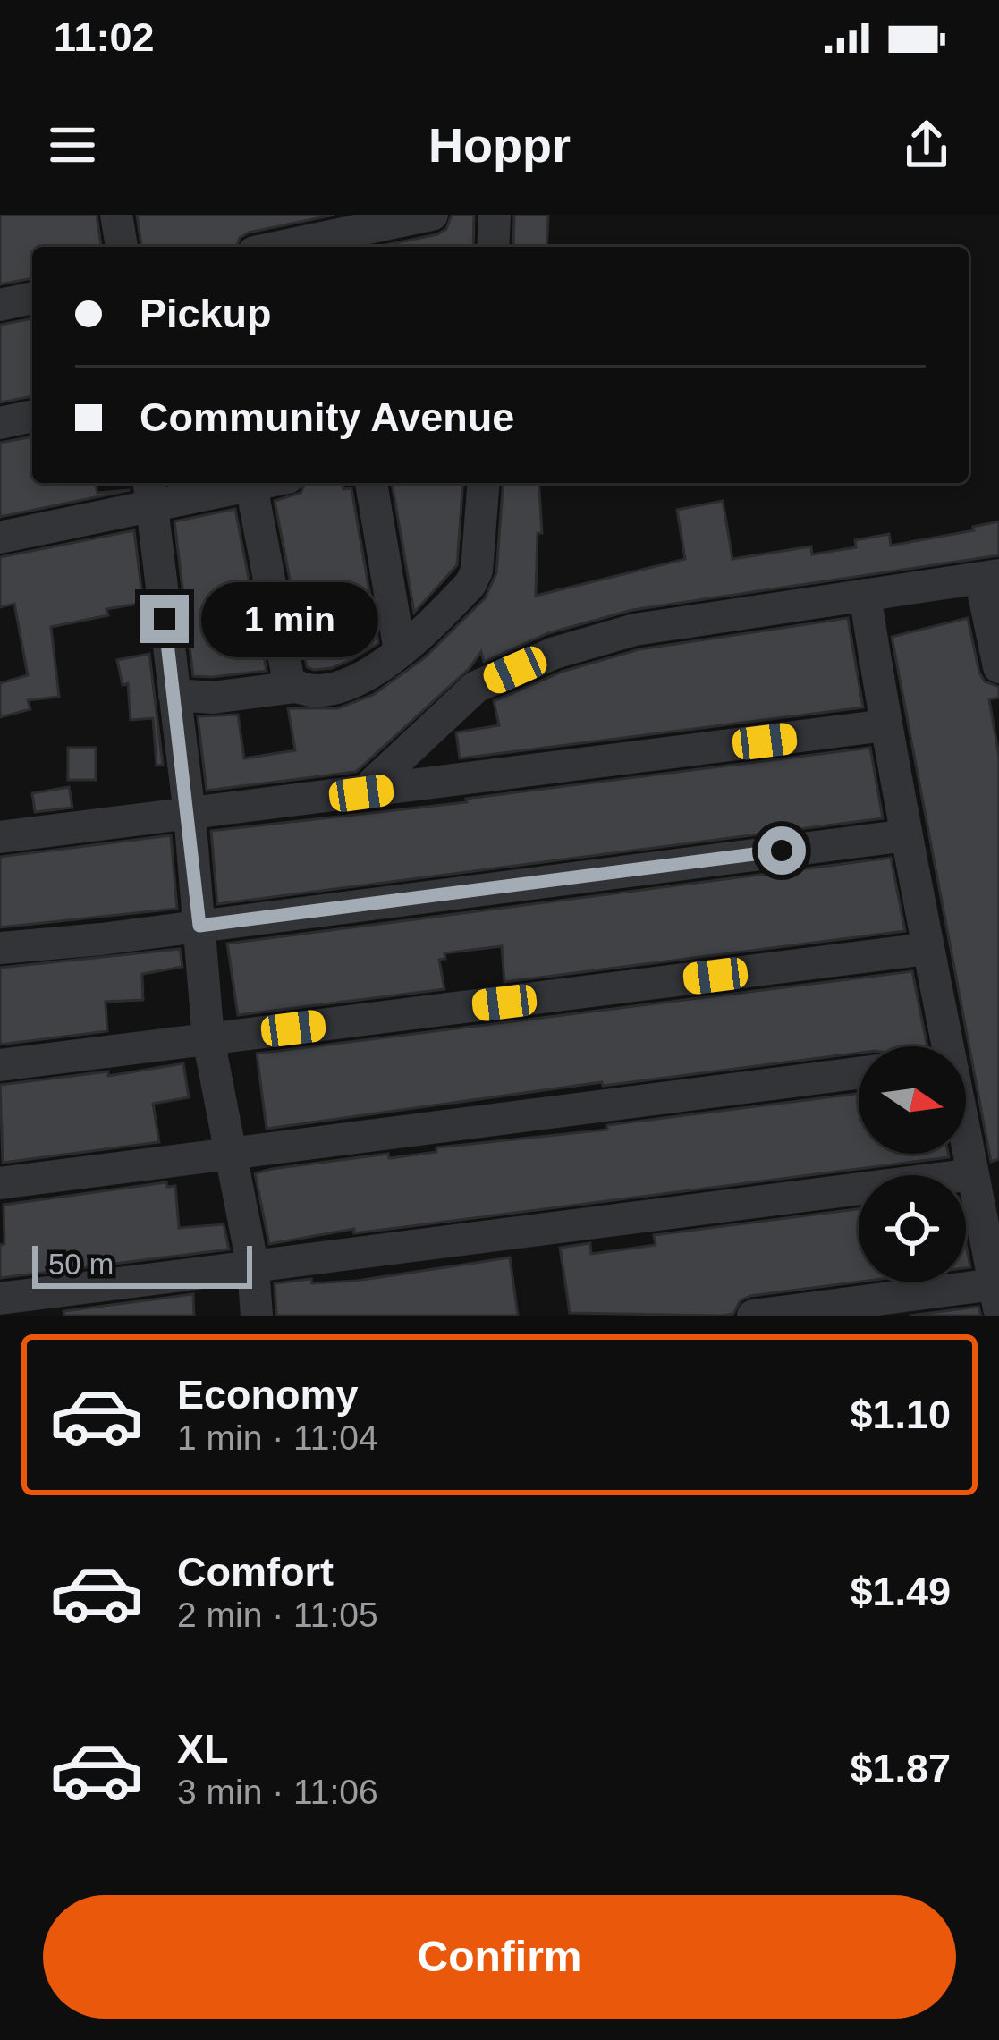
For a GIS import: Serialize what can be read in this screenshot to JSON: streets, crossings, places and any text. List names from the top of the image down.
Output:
{
  "scale_bar": "50 m",
  "north": "right",
  "page": {
    "status": "11:02",
    "header": "Hoppr",
    "banner": ["Pickup", "Community Avenue"],
    "bubble": "1 min",
    "scale": "50 m",
    "list": [
      {
        "name": "Economy",
        "note": "1 min · 11:04",
        "value": "$1.10"
      },
      {
        "name": "Comfort",
        "note": "2 min · 11:05",
        "value": "$1.49"
      },
      {
        "name": "XL",
        "note": "3 min · 11:06",
        "value": "$1.87"
      }
    ],
    "buttons": "Confirm"
  }
}
